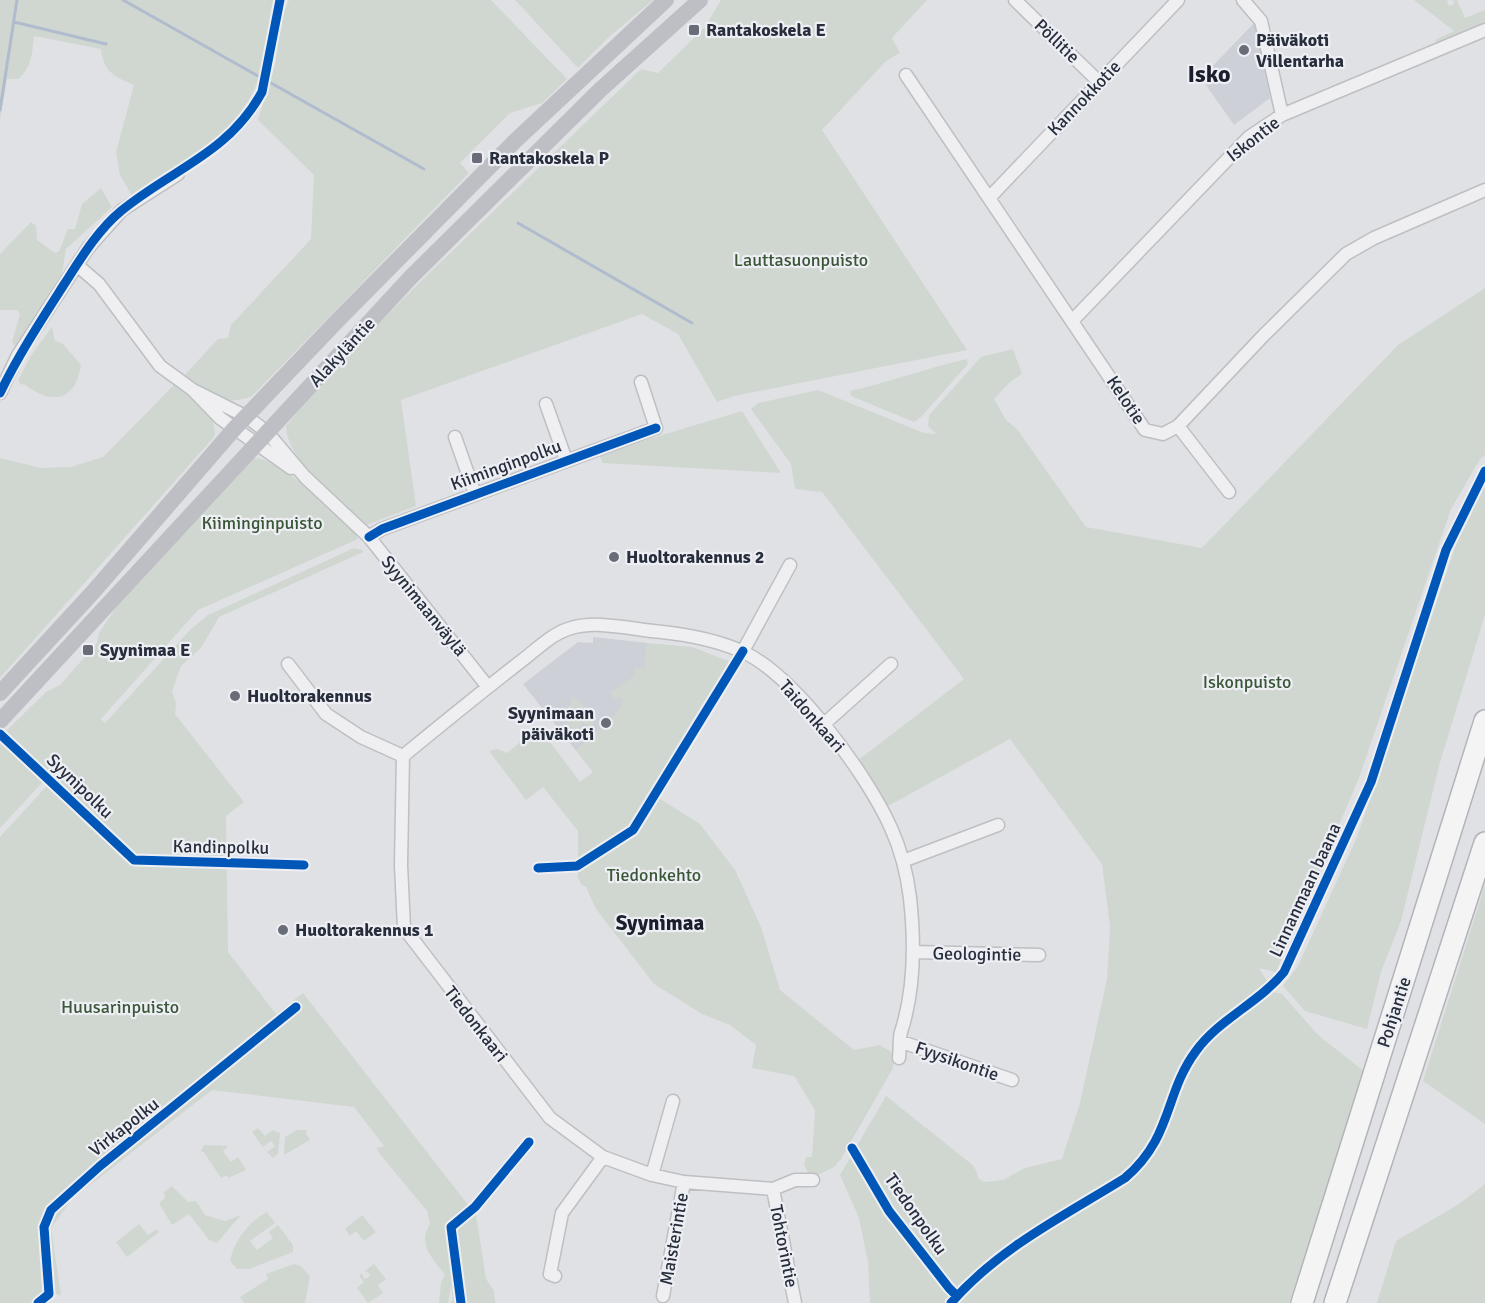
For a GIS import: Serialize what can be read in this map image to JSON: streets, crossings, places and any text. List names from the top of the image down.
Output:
{
  "streets": {
    "highway": ["Pohjantie"],
    "main road": ["Alakyläntie"],
    "street": [
      "Pöllitie",
      "Kannokkotie",
      "Iskontie",
      "Kelotie",
      "Kiiminginpolku",
      "Syynimaanväylä",
      "Taidonkaari",
      "Geologintie",
      "Tiedonkaari",
      "Fyysikontie",
      "Maisterintie",
      "Tohtorintie"
    ],
    "cycle path": [
      "Syynipolku",
      "Linnanmaan baana",
      "Virkapolku",
      "Tiedonpolku"
    ]
  },
  "crossings": [
    ["Pöllitie", "Kannokkotie"],
    ["Kannokkotie", "Kelotie"],
    ["Iskontie", "Kelotie"],
    ["Alakyläntie", "Syynimaanväylä"],
    ["Kiiminginpolku", "Syynimaanväylä"],
    ["Syynimaanväylä", "Taidonkaari"],
    ["Taidonkaari", "Geologintie"],
    ["Taidonkaari", "Fyysikontie"],
    ["Tiedonkaari", "Maisterintie"],
    ["Tiedonkaari", "Tohtorintie"]
  ],
  "districts": ["Isko", "Syynimaa"],
  "parks": [
    "Lauttasuonpuisto",
    "Kiiminginpuisto",
    "Iskonpuisto",
    "Tiedonkehto",
    "Huusarinpuisto"
  ],
  "places": {
    "transit": ["Rantakoskela E", "Rantakoskela P", "Syynimaa E"],
    "other": [
      "Päiväkoti Villentarha",
      "Huoltorakennus 2",
      "Huoltorakennus",
      "Syynimaan päiväkoti",
      "Huoltorakennus 1"
    ]
  }
}
